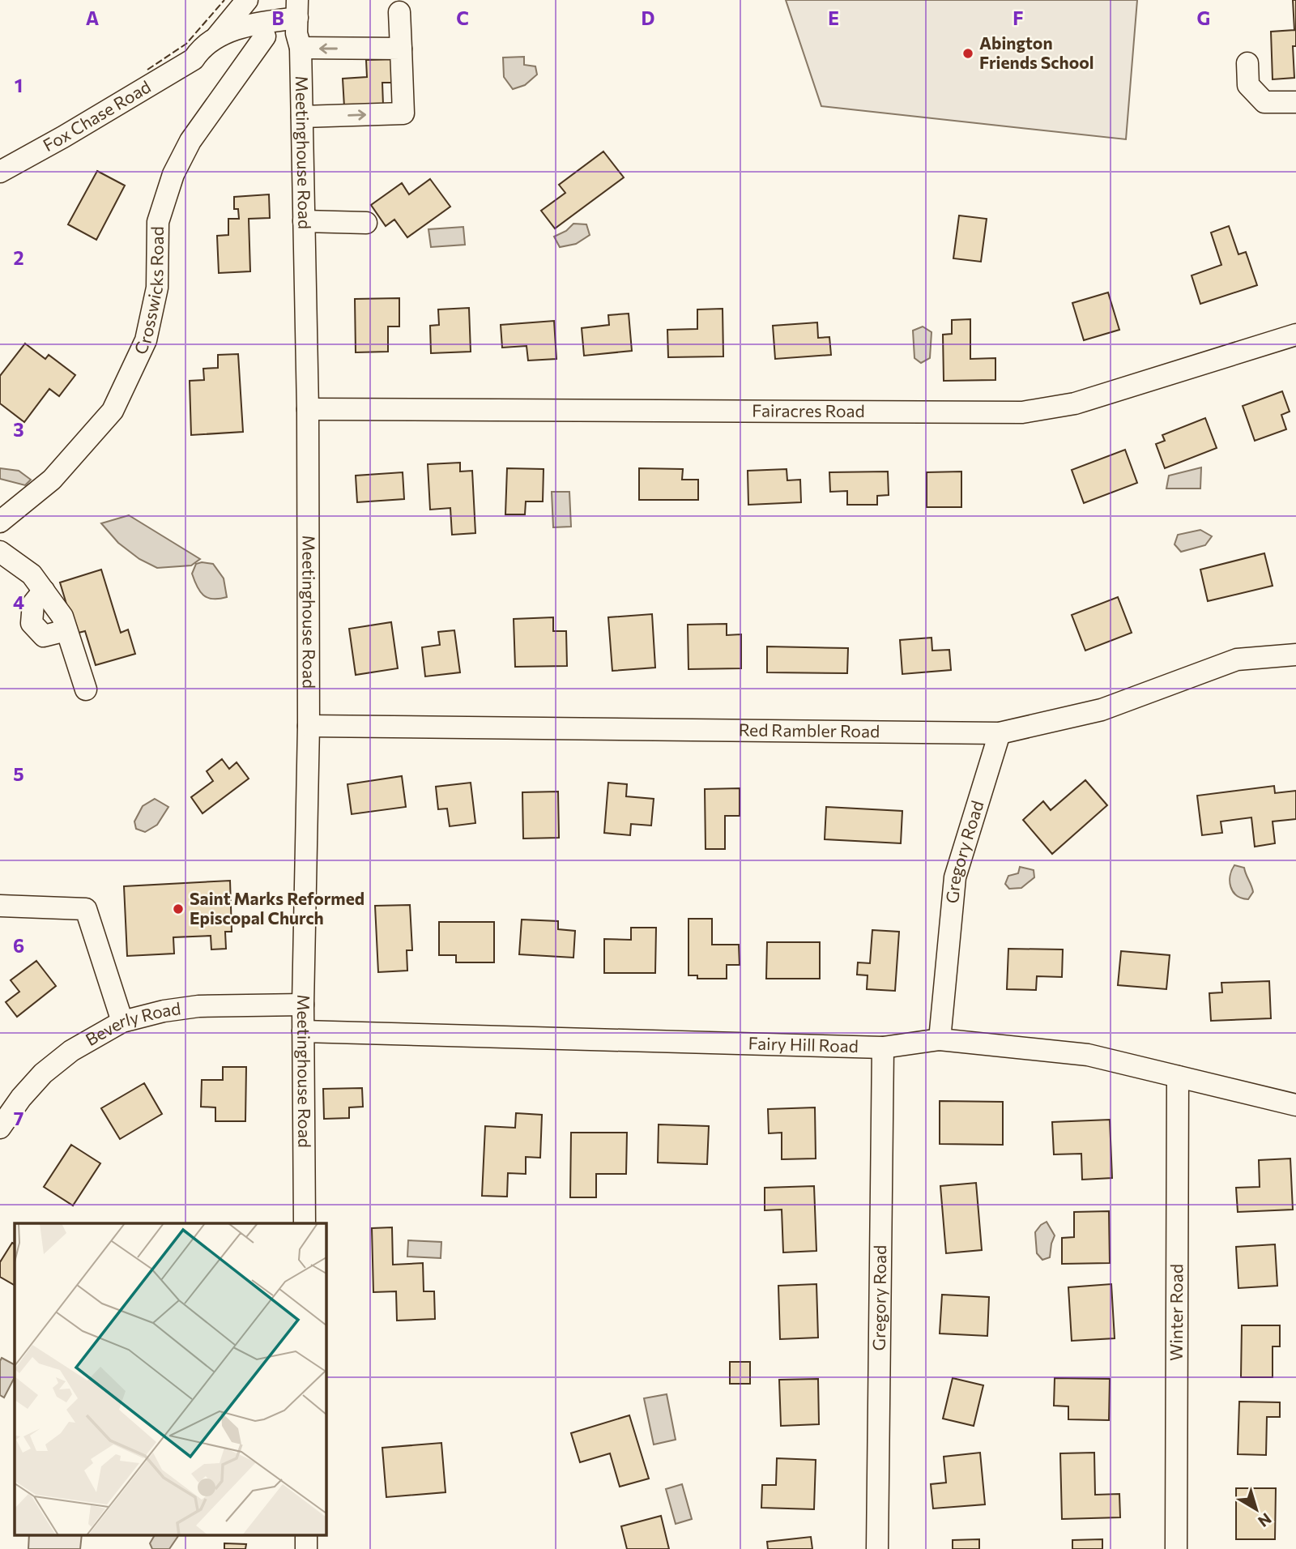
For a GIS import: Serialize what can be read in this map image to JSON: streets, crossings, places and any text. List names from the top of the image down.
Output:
{
  "streets": {
    "street": [
      "Fox Chase Road",
      "Meetinghouse Road",
      "Crosswicks Road",
      "Fairacres Road",
      "Red Rambler Road",
      "Gregory Road",
      "Beverly Road",
      "Fairy Hill Road",
      "Winter Road"
    ]
  },
  "crossings": [
    ["Fox Chase Road", "Meetinghouse Road"],
    ["Fox Chase Road", "Crosswicks Road"],
    ["Meetinghouse Road", "Fairacres Road"],
    ["Meetinghouse Road", "Red Rambler Road"],
    ["Meetinghouse Road", "Beverly Road"],
    ["Meetinghouse Road", "Fairy Hill Road"],
    ["Red Rambler Road", "Gregory Road"],
    ["Gregory Road", "Fairy Hill Road"],
    ["Fairy Hill Road", "Winter Road"]
  ],
  "places": ["Abington Friends School", "Saint Marks Reformed Episcopal Church"],
  "north": "bottom right",
  "grid": {
    "columns": [
      "A",
      "B",
      "C",
      "D",
      "E",
      "F",
      "G"
    ],
    "rows": [
      "1",
      "2",
      "3",
      "4",
      "5",
      "6",
      "7"
    ]
  }
}
